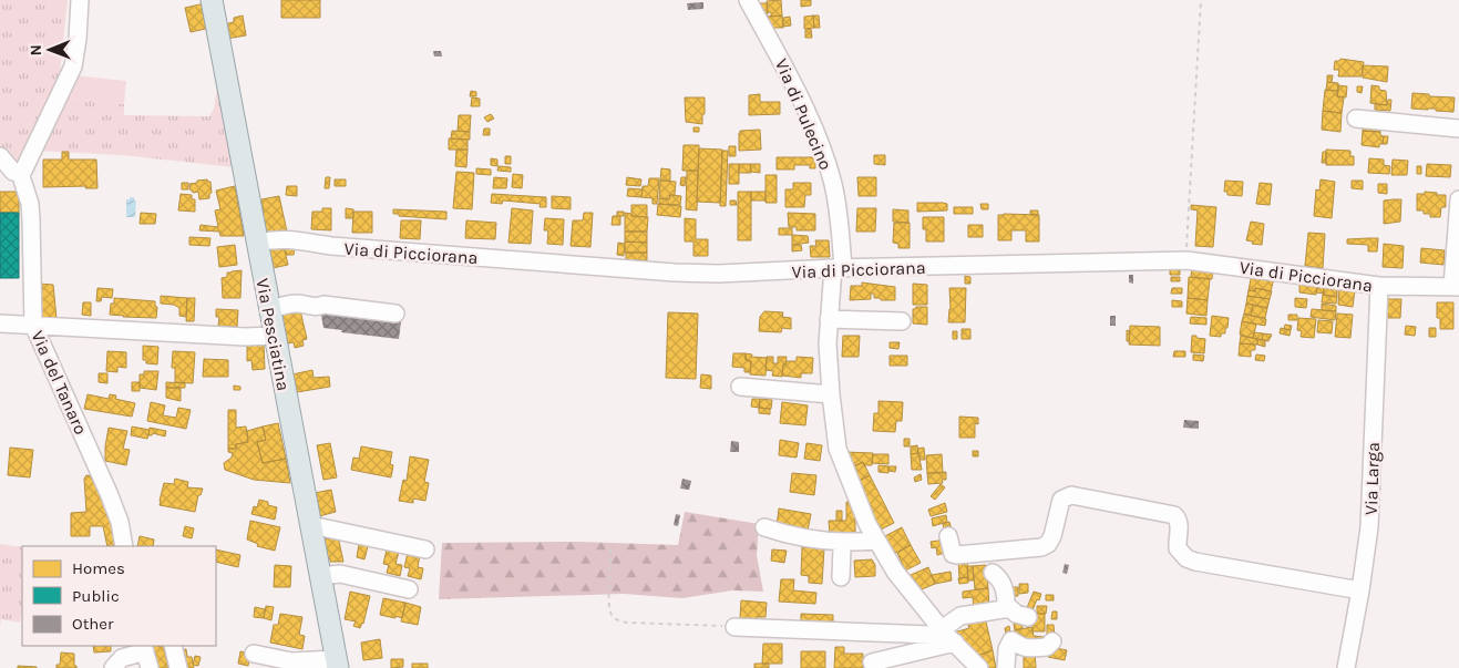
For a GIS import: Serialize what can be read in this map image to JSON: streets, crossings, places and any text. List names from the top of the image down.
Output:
{
  "streets": {
    "main road": ["Via Pesciatina"],
    "street": [
      "Via di Pulecino",
      "Via di Picciorana",
      "Via del Tanaro",
      "Via Larga"
    ]
  },
  "crossings": [
    ["Via di Pulecino", "Via di Picciorana"],
    ["Via di Picciorana", "Via Pesciatina"],
    ["Via di Picciorana", "Via Larga"]
  ],
  "legend": ["Homes", "Public", "Other"],
  "north": "left"
}
